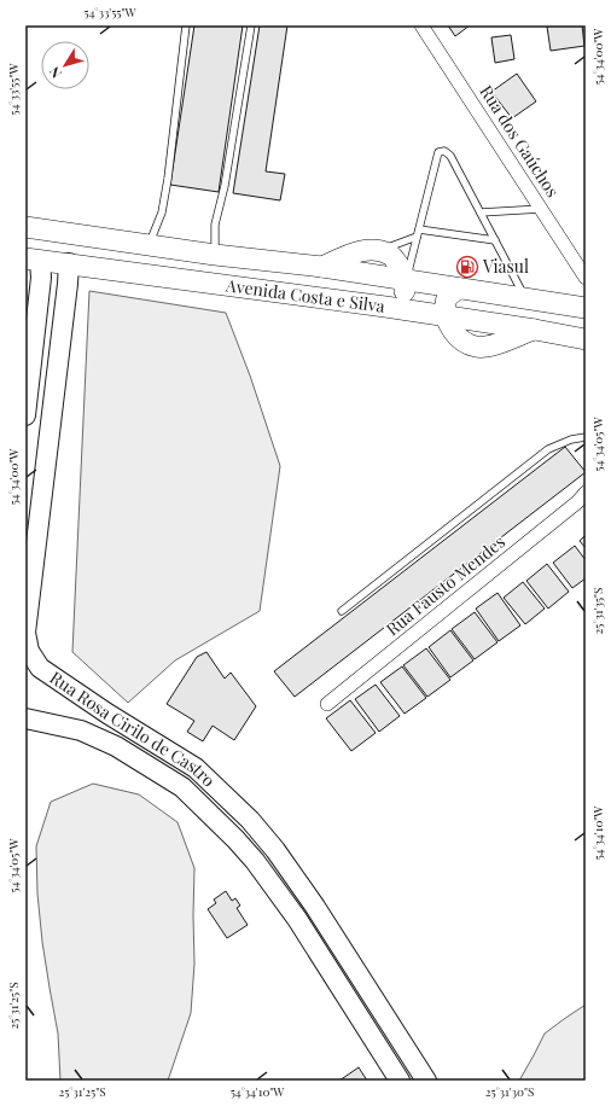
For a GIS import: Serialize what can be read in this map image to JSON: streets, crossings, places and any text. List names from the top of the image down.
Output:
{
  "streets": {
    "main road": ["Avenida Costa e Silva", "Rua Rosa Cirilo de Castro"],
    "street": ["Rua dos Gaúchos", "Rua Fausto Mendes"]
  },
  "crossings": [
    ["Avenida Costa e Silva", "Rua Rosa Cirilo de Castro"]
  ],
  "places": {
    "fuel station": ["Viasul"]
  },
  "north": "bottom left",
  "coordinates": [
    "54°33'55\"W",
    "54°34'00\"W",
    "54°34'05\"W",
    "25°31'35\"S",
    "54°34'10\"W",
    "25°31'25\"S",
    "25°31'30\"S"
  ]
}
